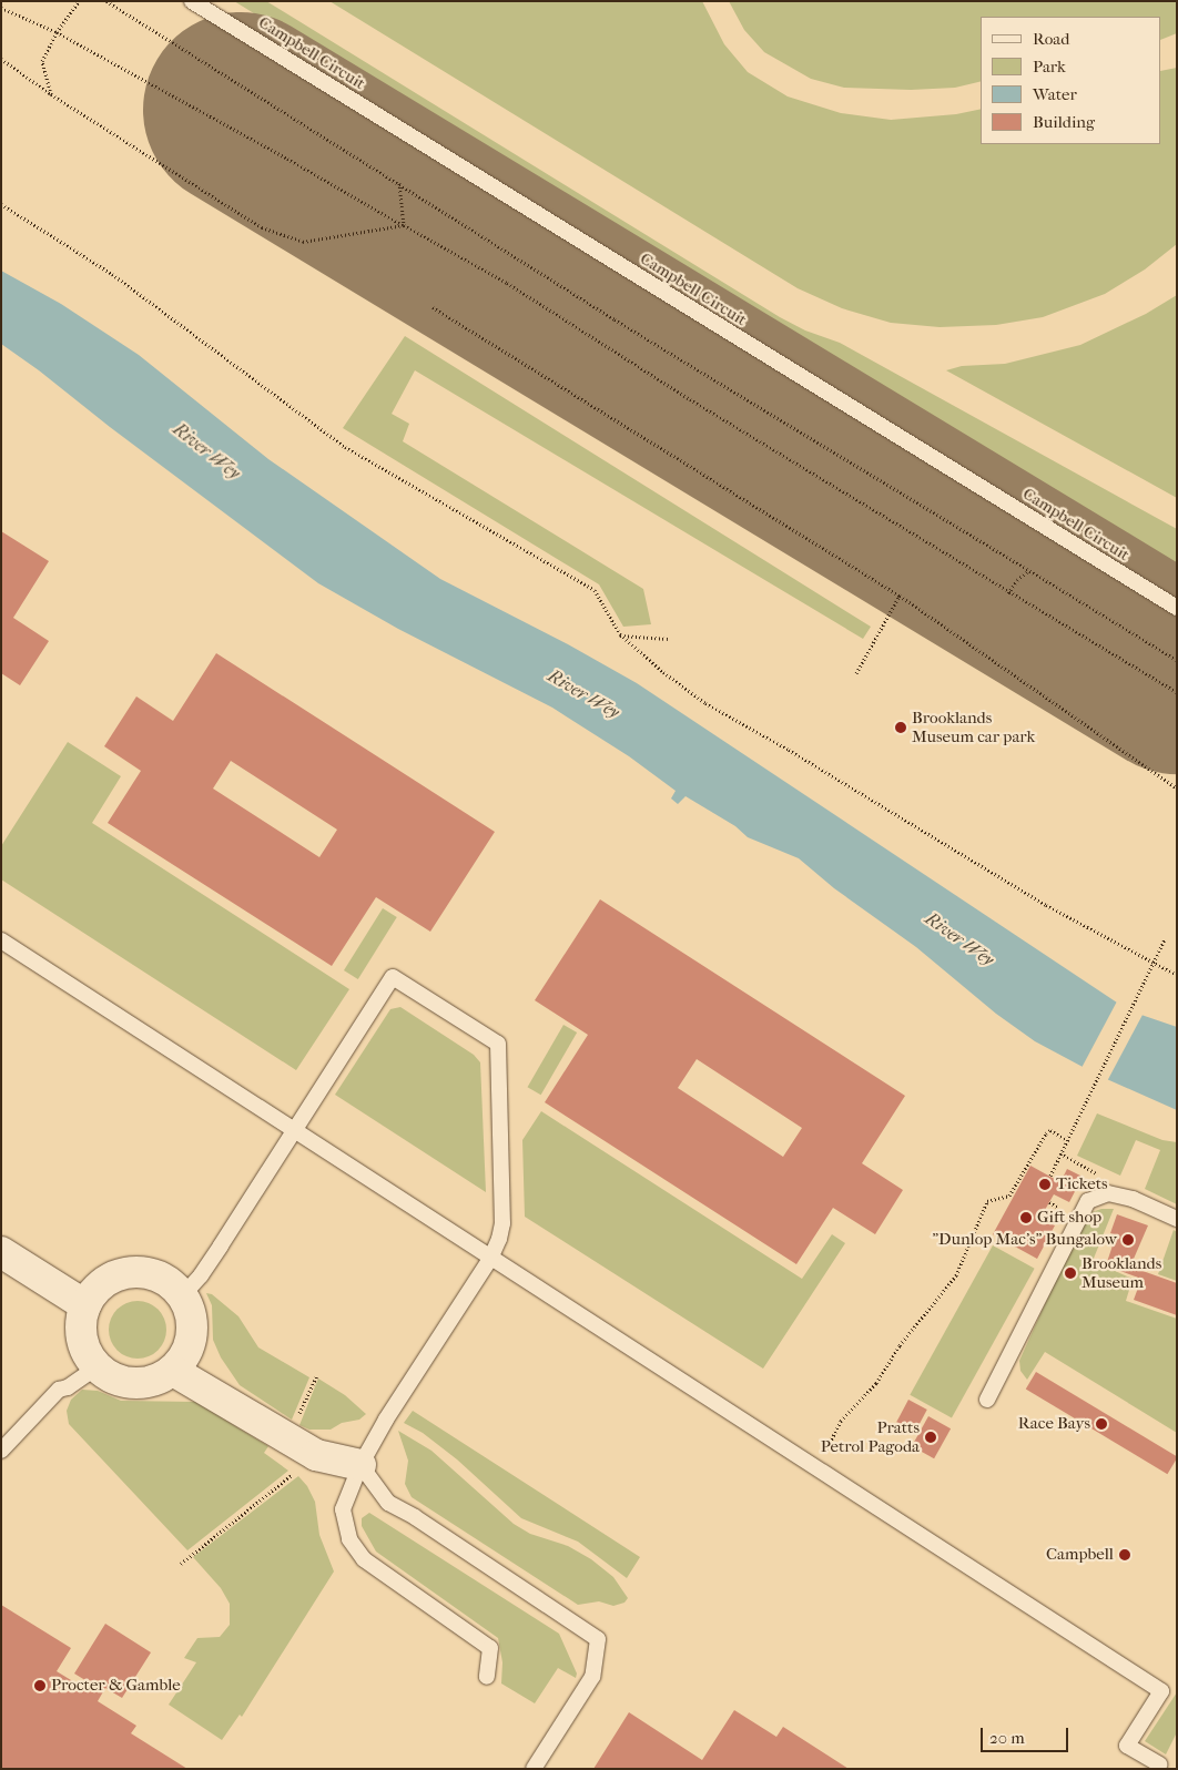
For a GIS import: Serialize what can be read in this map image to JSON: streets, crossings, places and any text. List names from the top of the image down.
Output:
{
  "streets": {
    "lane": ["Campbell Circuit"]
  },
  "water": ["River Wey"],
  "places": [
    "Brooklands Museum car park",
    "Tickets",
    "Gift shop",
    "\"Dunlop Mac's\" Bungalow",
    "Brooklands Museum",
    "Race Bays",
    "Pratts Petrol Pagoda",
    "Campbell",
    "Procter & Gamble"
  ],
  "legend": [
    "Road",
    "Park",
    "Water",
    "Building"
  ],
  "scale_bar": "20 m"
}
